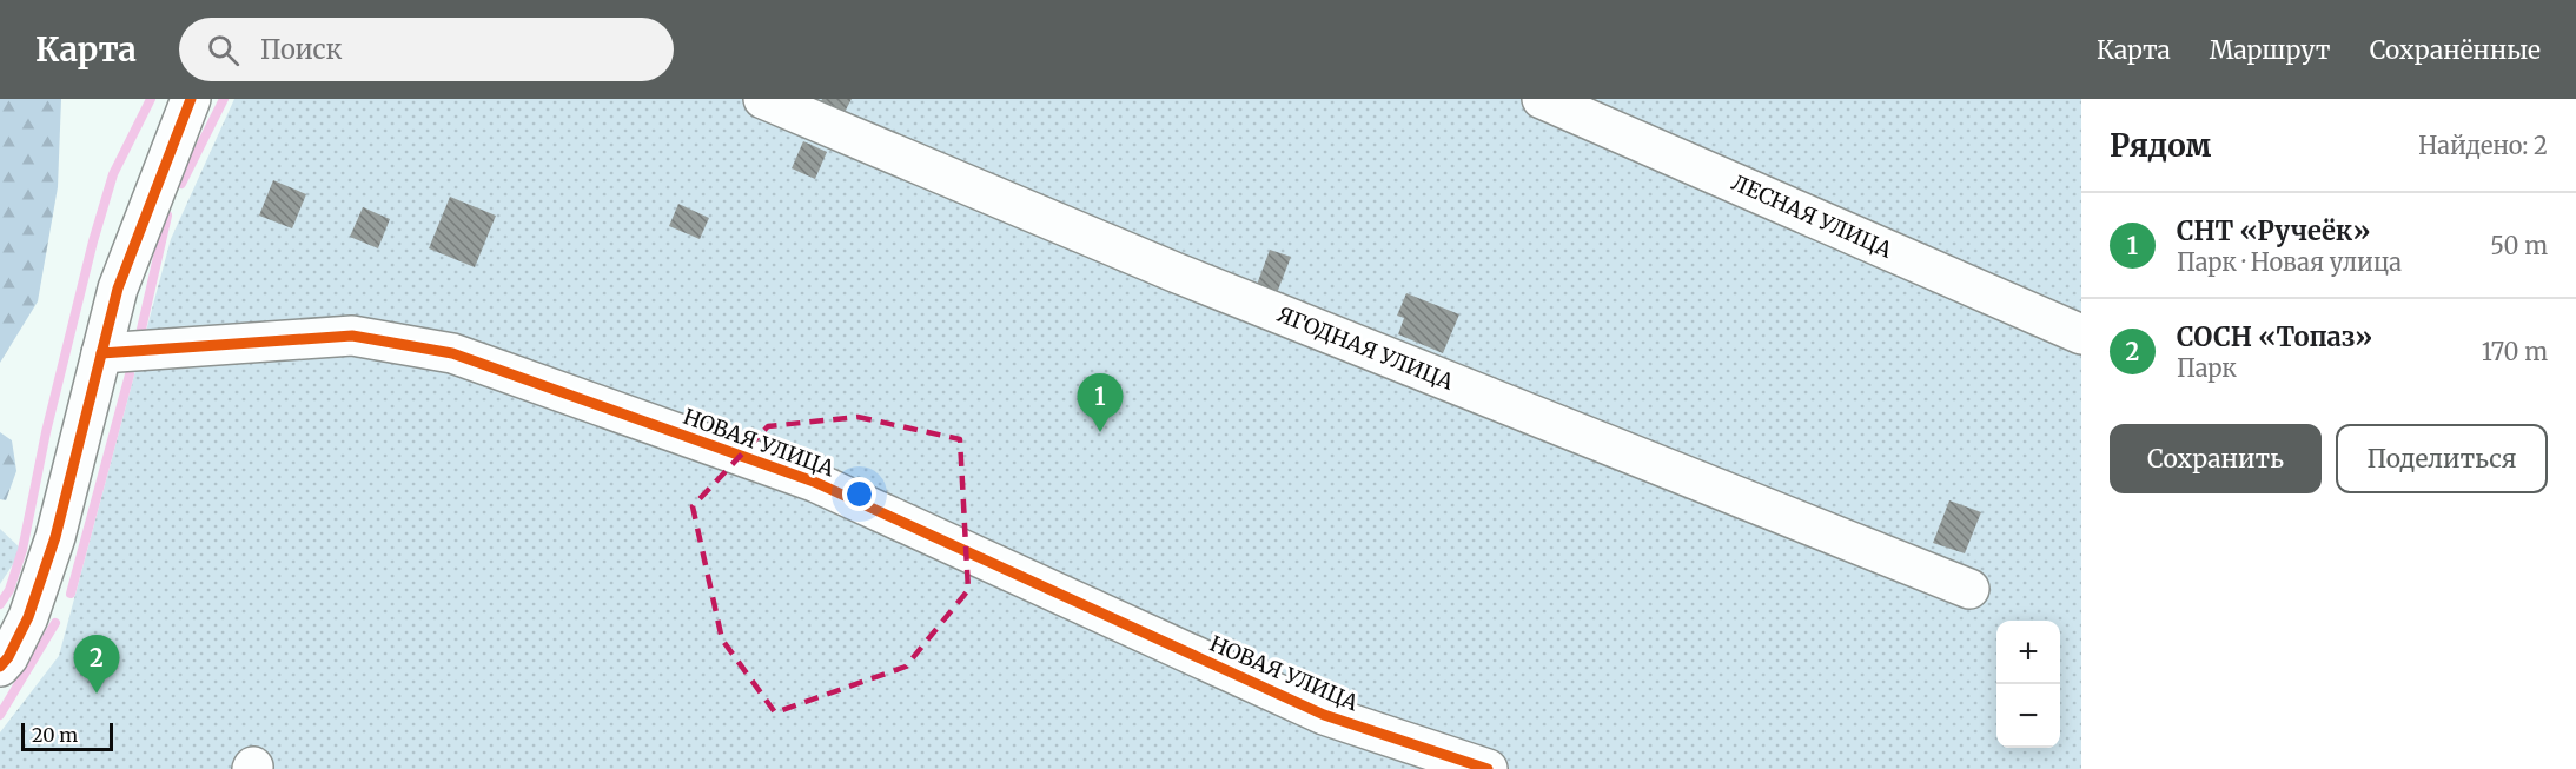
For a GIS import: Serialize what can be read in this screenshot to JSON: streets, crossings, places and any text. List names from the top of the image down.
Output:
{
  "streets": {
    "street": ["ЛЕСНАЯ УЛИЦА", "ЯГОДНАЯ УЛИЦА", "НОВАЯ УЛИЦА"]
  },
  "scale_bar": "20 m",
  "page": {
    "header": "Карта",
    "search": "Поиск",
    "nav": ["Карта", "Маршрут", "Сохранённые"],
    "heading": ["Рядом", "Найдено: 2"],
    "list": [
      {
        "mark": "1",
        "name": "СНТ «Ручеёк»",
        "note": "Парк · Новая улица",
        "value": "50 m"
      },
      {
        "mark": "2",
        "name": "СОСН «Топаз»",
        "note": "Парк",
        "value": "170 m"
      }
    ],
    "pins": ["1", "2"],
    "buttons": ["Сохранить", "Поделиться"],
    "map_buttons": ["+", "−"],
    "scale": "20 m"
  }
}
